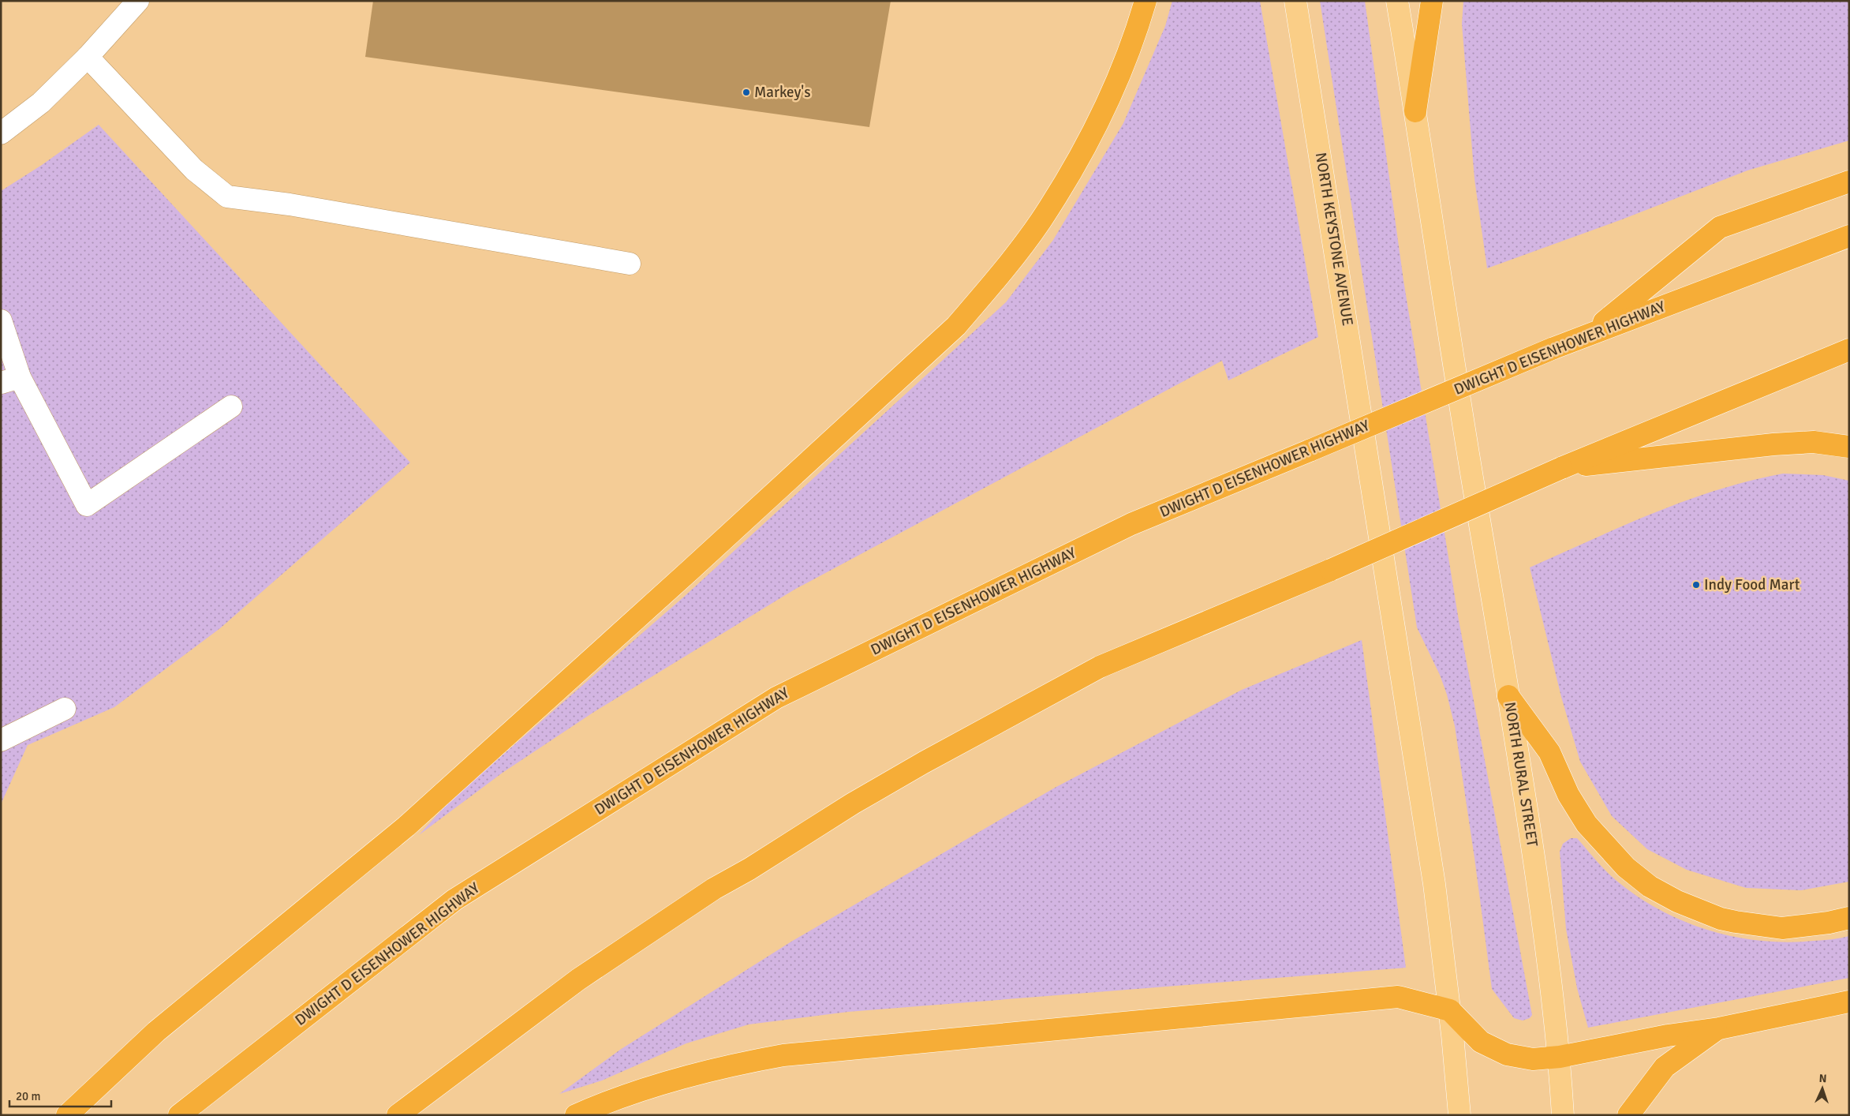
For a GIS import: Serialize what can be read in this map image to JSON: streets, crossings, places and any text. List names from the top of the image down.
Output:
{
  "streets": {
    "highway": ["DWIGHT D EISENHOWER HIGHWAY"],
    "main road": ["NORTH KEYSTONE AVENUE", "NORTH RURAL STREET"]
  },
  "places": ["Markey's", "Indy Food Mart"],
  "scale_bar": "20 m",
  "north": "top"
}
